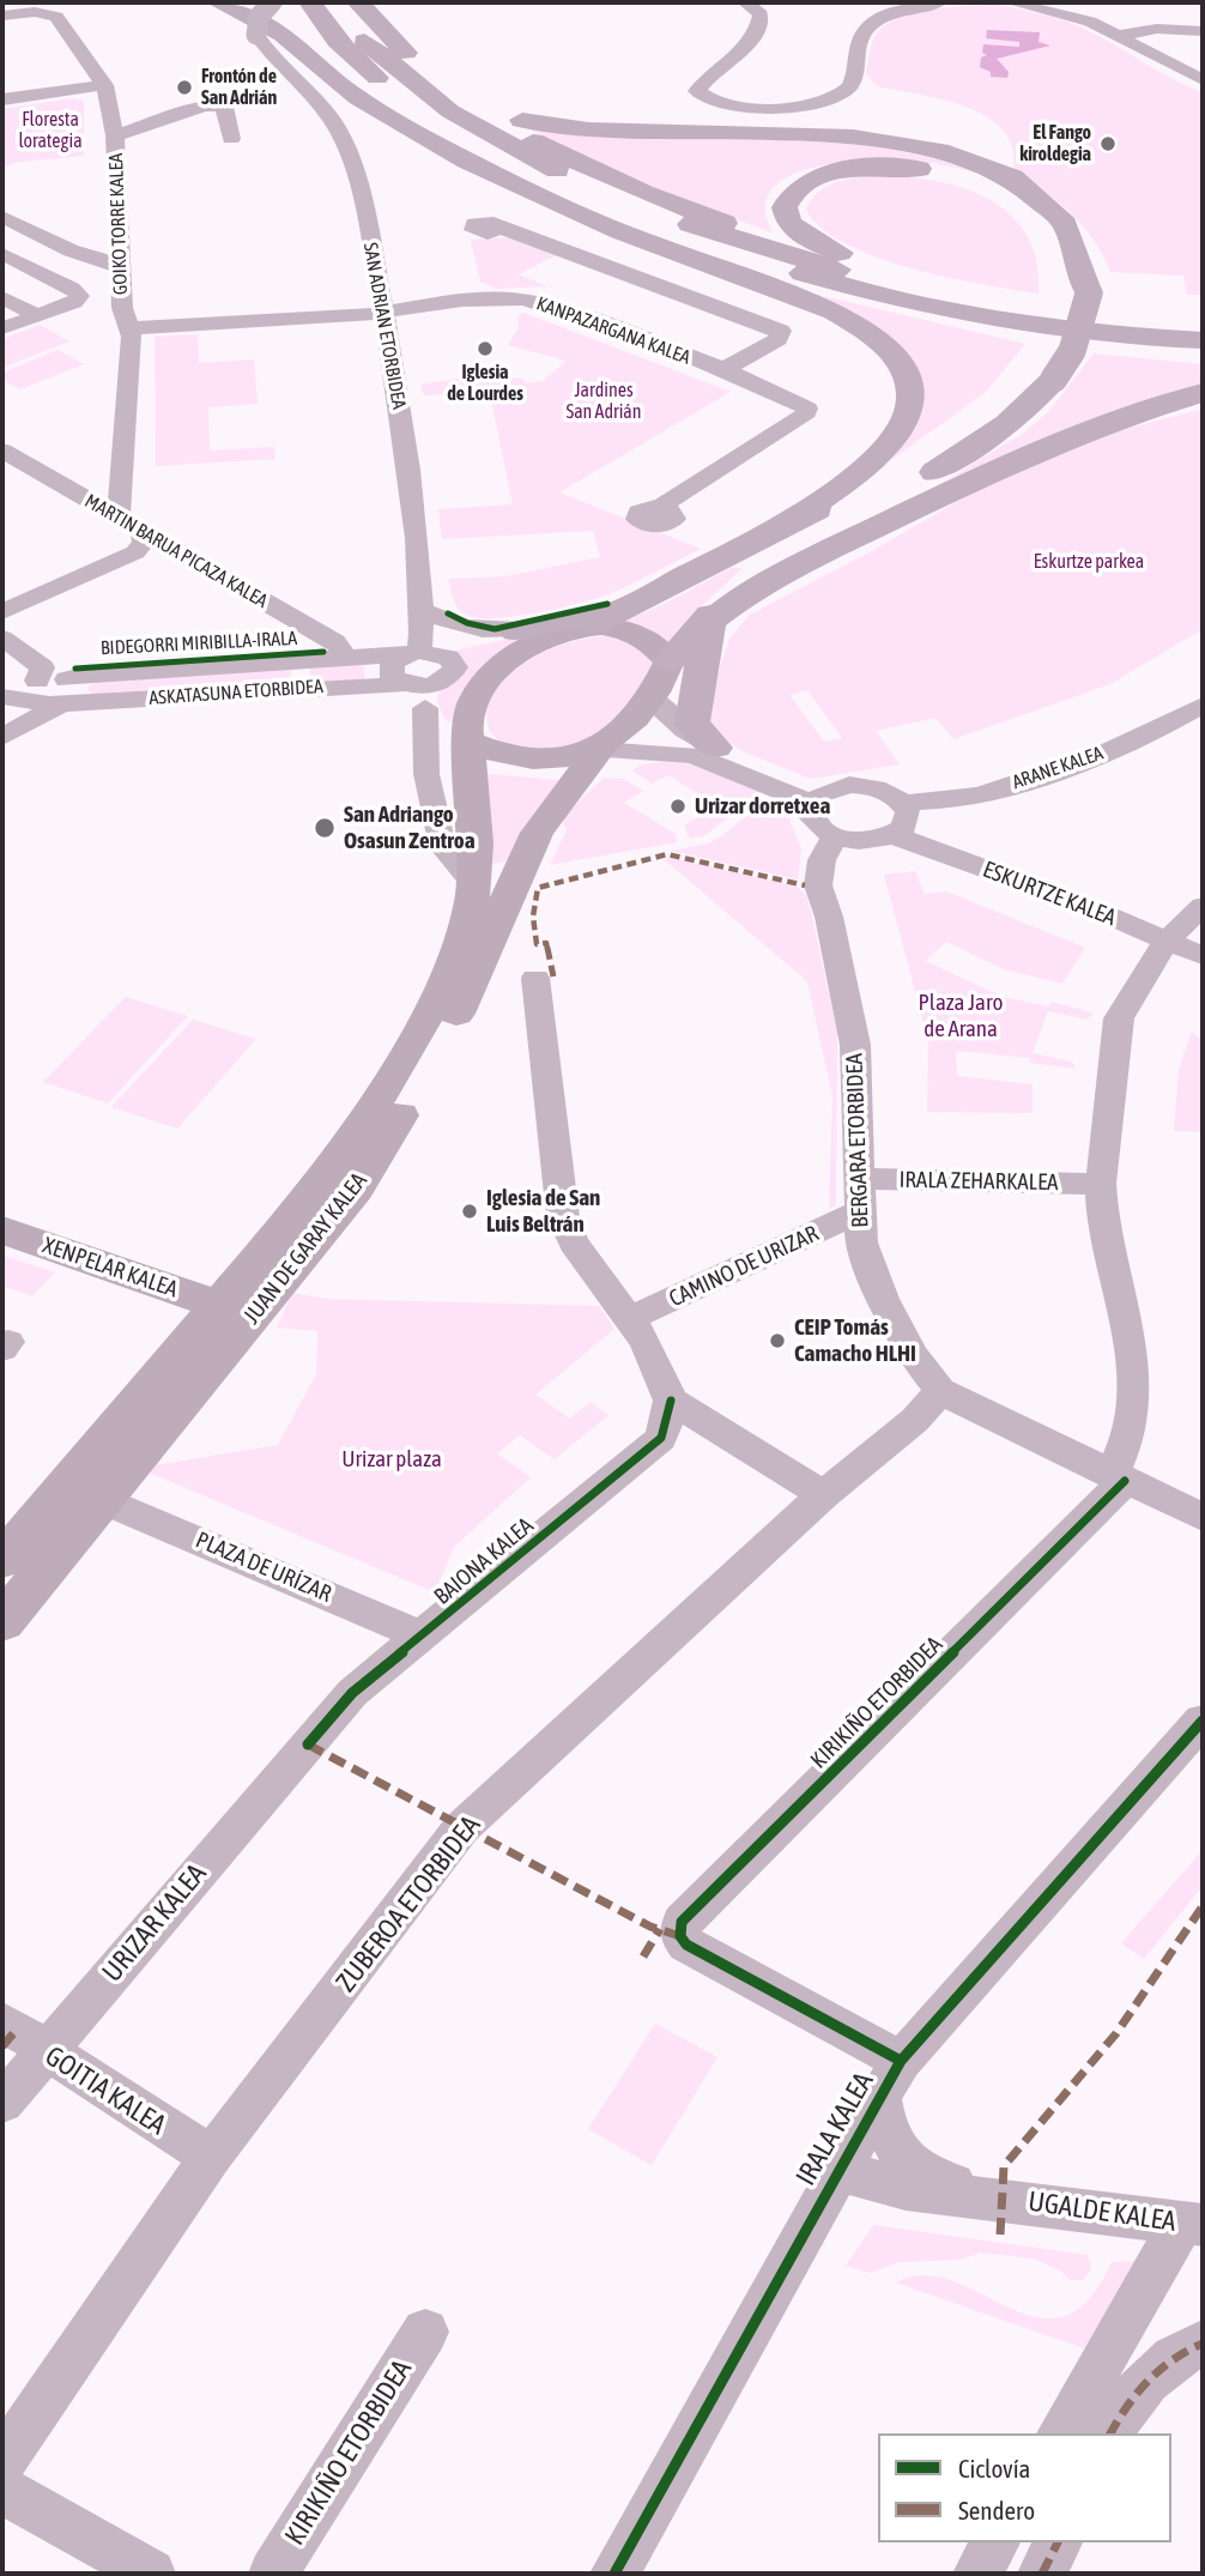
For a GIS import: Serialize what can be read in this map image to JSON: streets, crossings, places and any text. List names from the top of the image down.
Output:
{
  "streets": {
    "main road": ["JUAN DE GARAY KALEA", "XENPELAR KALEA"],
    "street": [
      "GOIKO TORRE KALEA",
      "SAN ADRIAN ETORBIDEA",
      "KANPAZARGANA KALEA",
      "MARTIN BARUA PICAZA KALEA",
      "ASKATASUNA ETORBIDEA",
      "ARANE KALEA",
      "ESKURTZE KALEA",
      "BERGARA ETORBIDEA",
      "IRALA ZEHARKALEA",
      "CAMINO DE URIZAR",
      "BAIONA KALEA",
      "PLAZA DE URÍZAR",
      "KIRIKIÑO ETORBIDEA",
      "ZUBEROA ETORBIDEA",
      "URIZAR KALEA",
      "GOITIA KALEA",
      "IRALA KALEA",
      "UGALDE KALEA"
    ],
    "cycle path": ["BIDEGORRI MIRIBILLA-IRALA"]
  },
  "crossings": [
    ["GOIKO TORRE KALEA", "KANPAZARGANA KALEA"],
    ["GOIKO TORRE KALEA", "MARTIN BARUA PICAZA KALEA"],
    ["SAN ADRIAN ETORBIDEA", "KANPAZARGANA KALEA"],
    ["SAN ADRIAN ETORBIDEA", "ASKATASUNA ETORBIDEA"],
    ["MARTIN BARUA PICAZA KALEA", "ASKATASUNA ETORBIDEA"],
    ["ESKURTZE KALEA", "KIRIKIÑO ETORBIDEA"],
    ["BERGARA ETORBIDEA", "IRALA ZEHARKALEA"],
    ["BERGARA ETORBIDEA", "CAMINO DE URIZAR"],
    ["BERGARA ETORBIDEA", "KIRIKIÑO ETORBIDEA"],
    ["BERGARA ETORBIDEA", "ZUBEROA ETORBIDEA"],
    ["IRALA ZEHARKALEA", "CAMINO DE URIZAR"],
    ["IRALA ZEHARKALEA", "KIRIKIÑO ETORBIDEA"],
    ["JUAN DE GARAY KALEA", "XENPELAR KALEA"],
    ["JUAN DE GARAY KALEA", "PLAZA DE URÍZAR"],
    ["BAIONA KALEA", "PLAZA DE URÍZAR"],
    ["BAIONA KALEA", "URIZAR KALEA"],
    ["KIRIKIÑO ETORBIDEA", "IRALA KALEA"],
    ["KIRIKIÑO ETORBIDEA", "UGALDE KALEA"],
    ["ZUBEROA ETORBIDEA", "GOITIA KALEA"],
    ["URIZAR KALEA", "GOITIA KALEA"],
    ["IRALA KALEA", "UGALDE KALEA"]
  ],
  "parks": [
    "Floresta lorategia",
    "Jardines San Adrián",
    "Eskurtze parkea",
    "Plaza Jaro de Arana",
    "Urizar plaza"
  ],
  "places": [
    "Frontón de San Adrián",
    "El Fango kiroldegia",
    "Iglesia de Lourdes",
    "Urizar dorretxea",
    "San Adriango Osasun Zentroa",
    "Iglesia de San Luis Beltrán",
    "CEIP Tomás Camacho HLHI"
  ],
  "legend": ["Ciclovía", "Sendero"]
}
